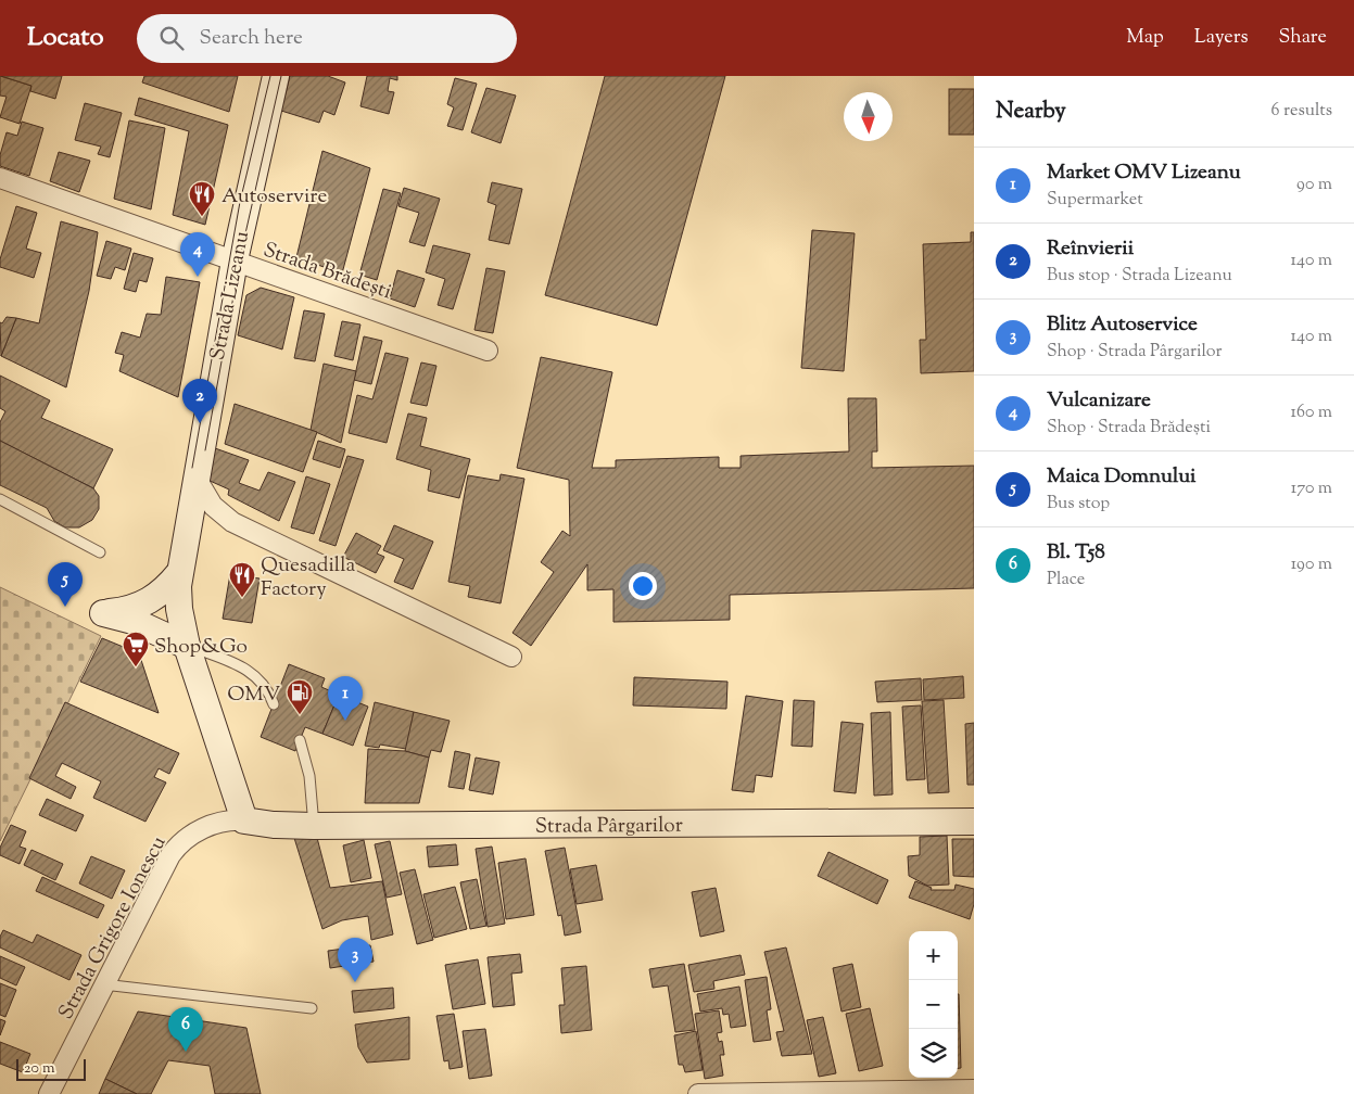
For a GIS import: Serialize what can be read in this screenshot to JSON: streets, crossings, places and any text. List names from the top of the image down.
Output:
{
  "streets": {
    "street": [
      "Strada Brădești",
      "Strada Lizeanu",
      "Strada Pârgarilor",
      "Strada Grigore Ionescu"
    ]
  },
  "crossings": [
    ["Strada Brădești", "Strada Lizeanu"],
    ["Strada Lizeanu", "Strada Pârgarilor"],
    ["Strada Lizeanu", "Strada Grigore Ionescu"],
    ["Strada Pârgarilor", "Strada Grigore Ionescu"]
  ],
  "places": {
    "restaurant": ["Autoservire", "Quesadilla Factory"],
    "supermarket": ["Shop&Go"],
    "fuel station": ["OMV"]
  },
  "scale_bar": "20 m",
  "north": "bottom",
  "page": {
    "header": "Locato",
    "search": "Search here",
    "nav": ["Map", "Layers", "Share"],
    "heading": ["Nearby", "6 results"],
    "list": [
      {
        "mark": "1",
        "name": "Market OMV Lizeanu",
        "note": "Supermarket",
        "value": "90 m"
      },
      {
        "mark": "2",
        "name": "Reînvierii",
        "note": "Bus stop · Strada Lizeanu",
        "value": "140 m"
      },
      {
        "mark": "3",
        "name": "Blitz Autoservice",
        "note": "Shop · Strada Pârgarilor",
        "value": "140 m"
      },
      {
        "mark": "4",
        "name": "Vulcanizare",
        "note": "Shop · Strada Brădești",
        "value": "160 m"
      },
      {
        "mark": "5",
        "name": "Maica Domnului",
        "note": "Bus stop",
        "value": "170 m"
      },
      {
        "mark": "6",
        "name": "Bl. T58",
        "note": "Place",
        "value": "190 m"
      }
    ],
    "pins": [
      "4",
      "2",
      "5",
      "1",
      "3",
      "6"
    ],
    "map_buttons": ["+", "−"],
    "scale": "20 m"
  }
}
